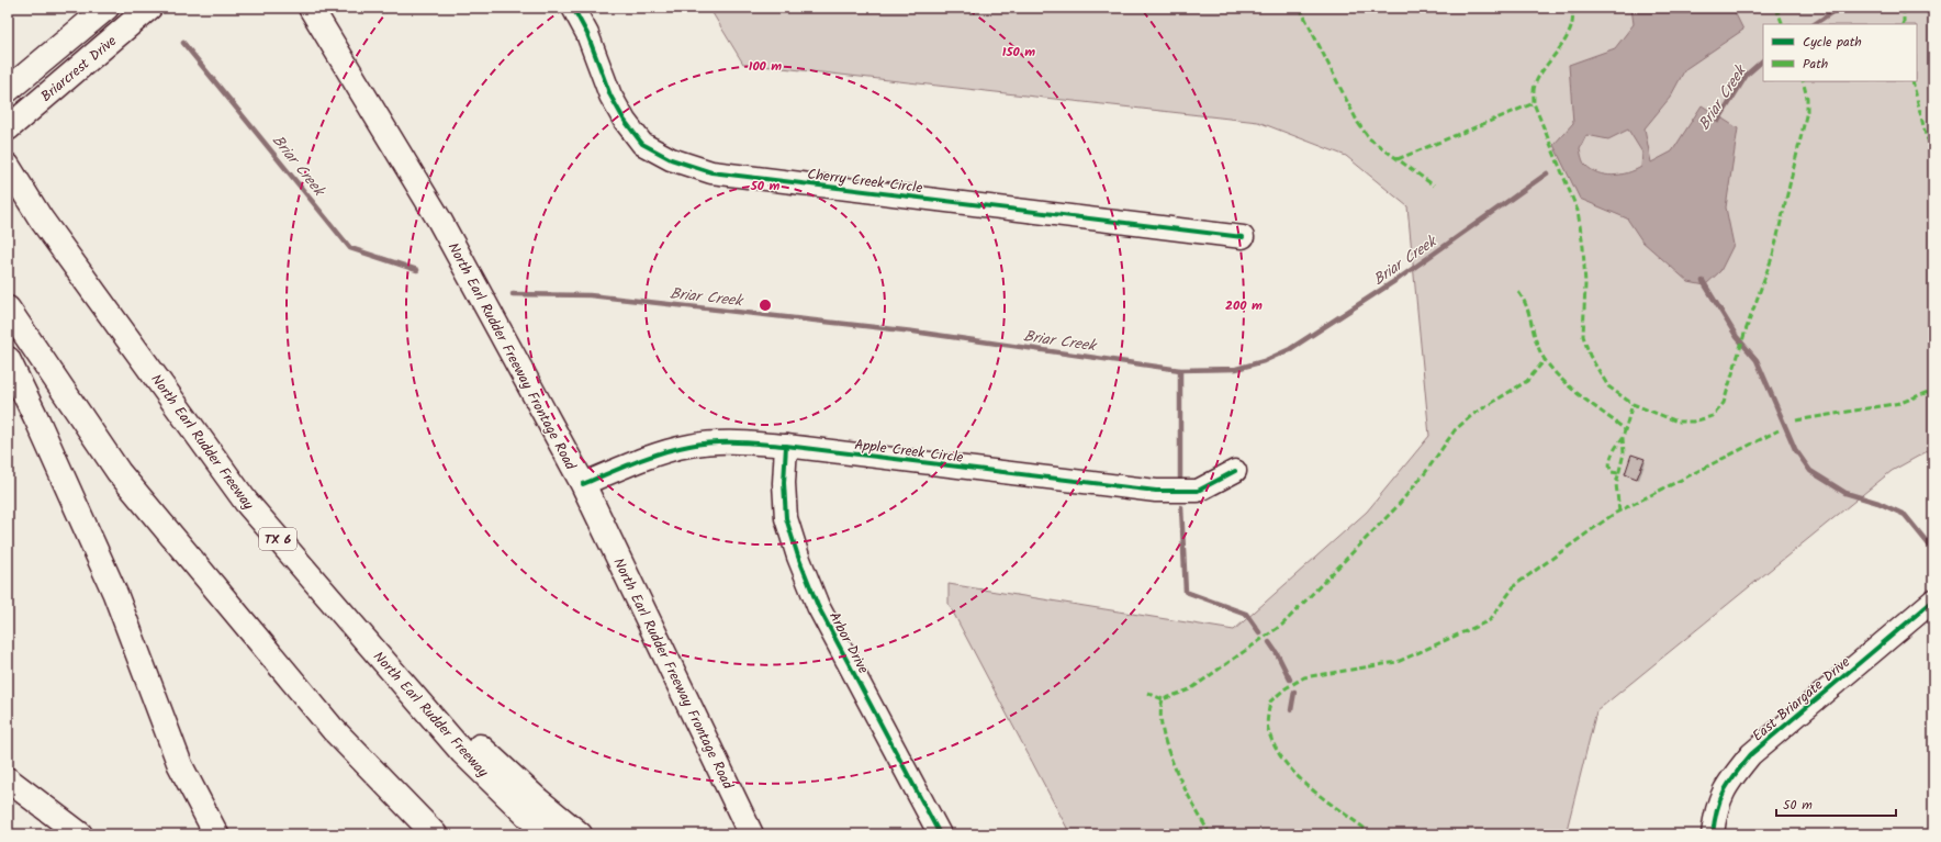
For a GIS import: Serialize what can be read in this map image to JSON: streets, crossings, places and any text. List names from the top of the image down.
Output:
{
  "streets": {
    "main road": [
      "Briarcrest Drive",
      "North Earl Rudder Freeway Frontage Road",
      "North Earl Rudder Freeway",
      "TX 6"
    ],
    "street": [
      "Cherry Creek Circle",
      "Apple Creek Circle",
      "Arbor Drive",
      "East Briargate Drive"
    ]
  },
  "crossings": [
    ["North Earl Rudder Freeway Frontage Road", "Apple Creek Circle"],
    ["Apple Creek Circle", "Arbor Drive"]
  ],
  "water": ["Briar Creek"],
  "legend": ["Cycle path", "Path"],
  "scale_bar": "50 m",
  "rings": [
    "150 m",
    "100 m",
    "50 m",
    "200 m"
  ]
}
